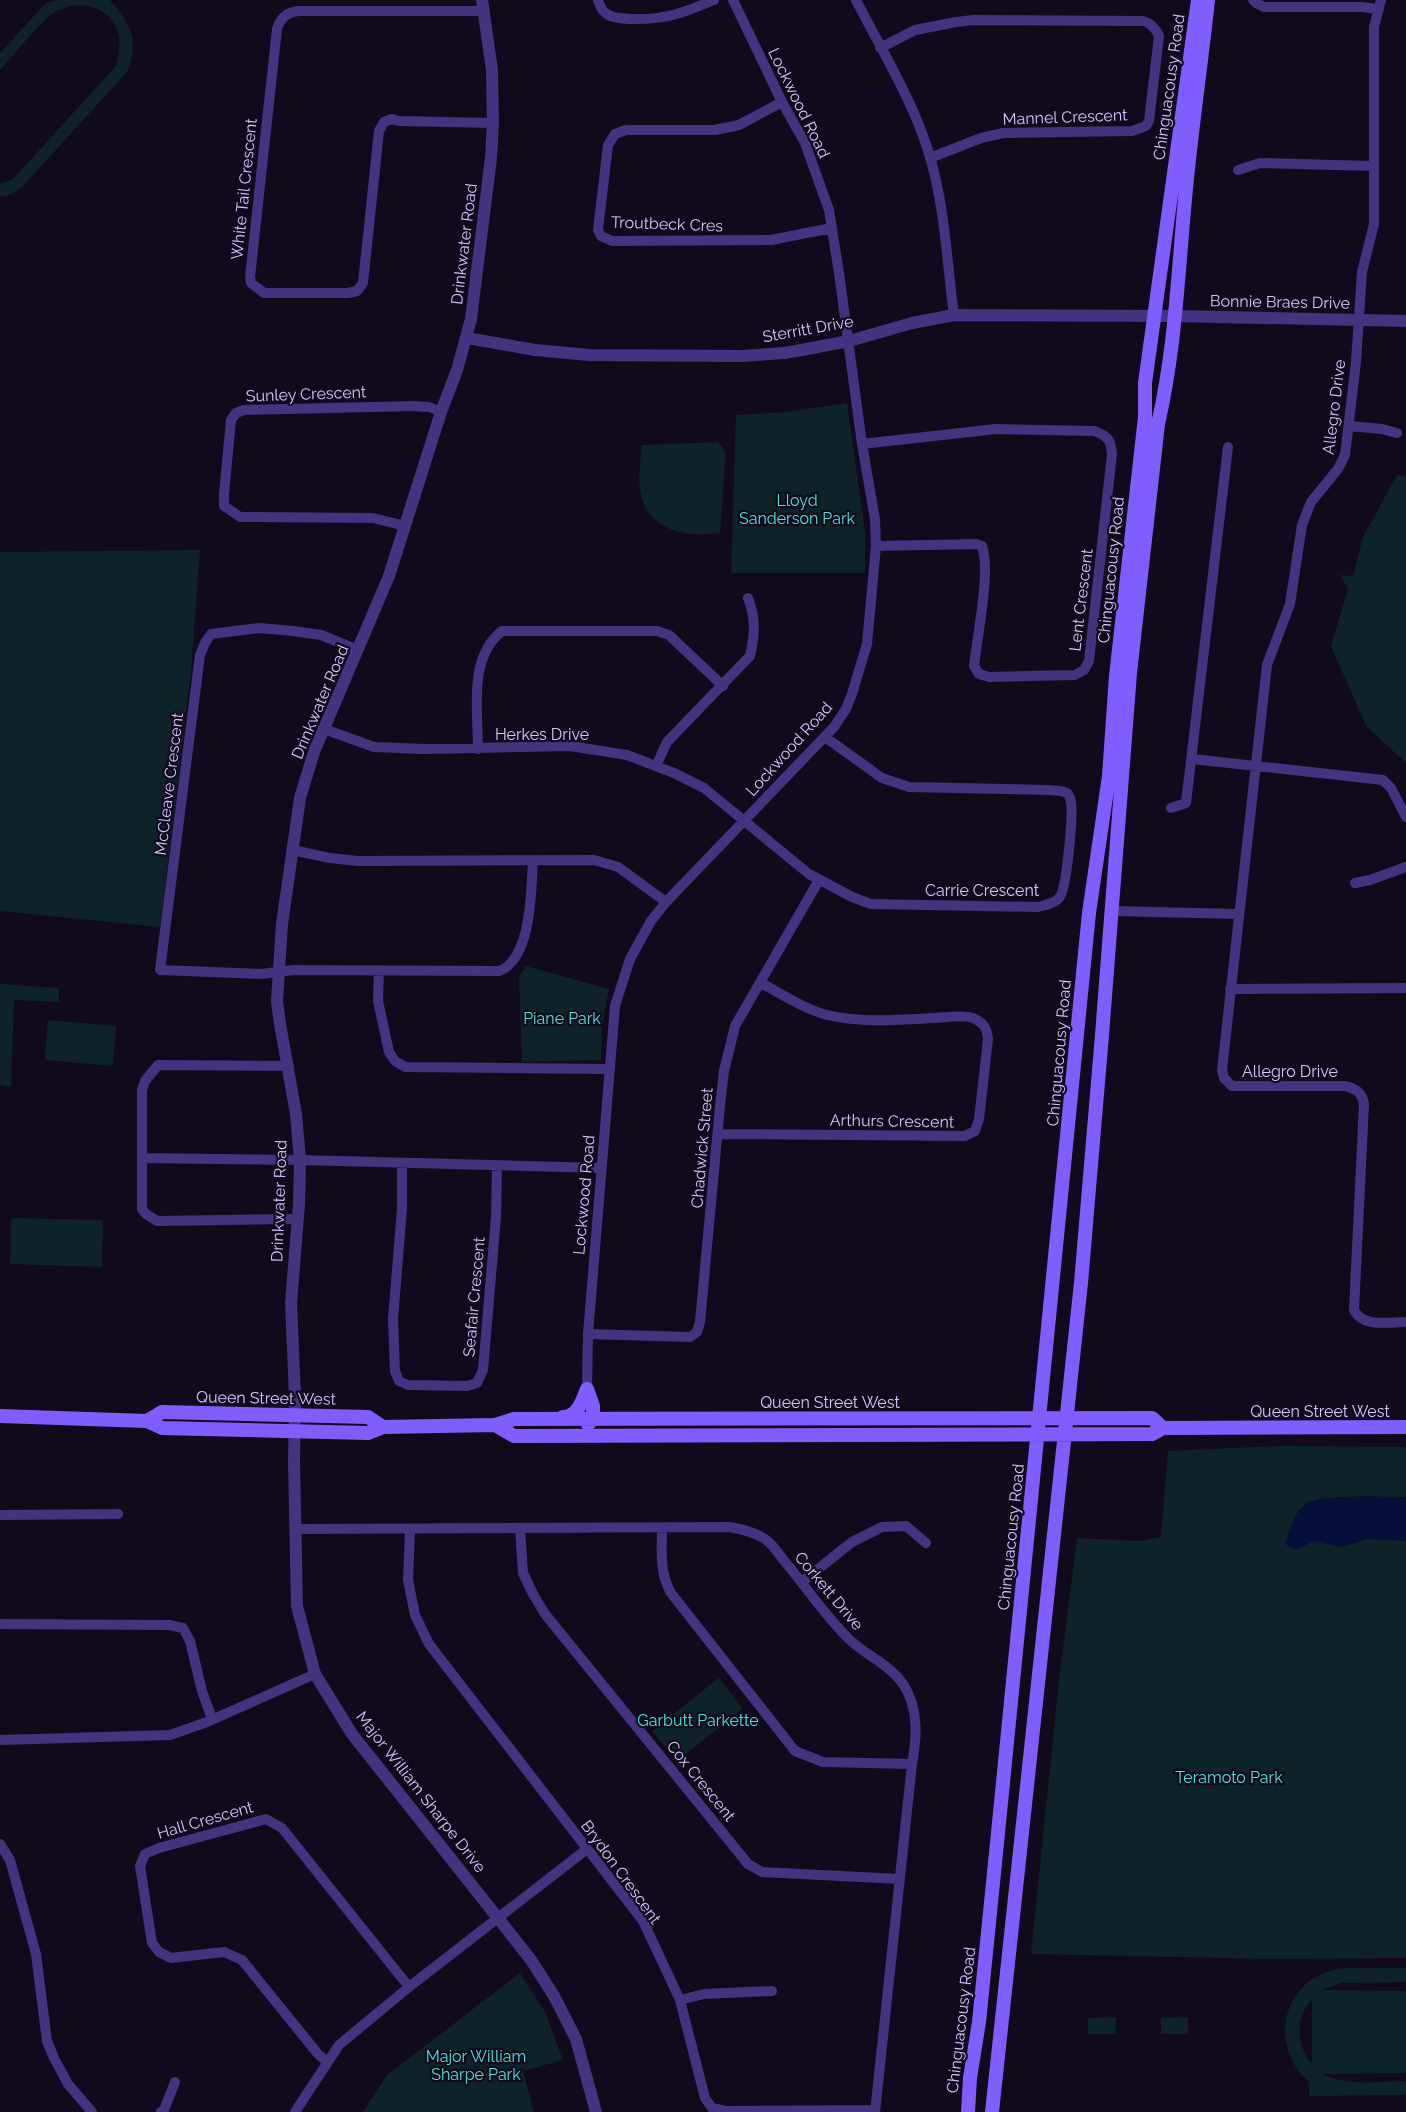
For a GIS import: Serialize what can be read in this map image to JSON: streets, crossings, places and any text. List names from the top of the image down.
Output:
{
  "streets": {
    "main road": ["Chinguacousy Road", "Queen Street West"],
    "street": [
      "Lockwood Road",
      "Mannel Crescent",
      "White Tail Crescent",
      "Troutbeck Cres",
      "Drinkwater Road",
      "Bonnie Braes Drive",
      "Sterritt Drive",
      "Sunley Crescent",
      "Allegro Drive",
      "Lent Crescent",
      "Herkes Drive",
      "McCleave Crescent",
      "Carrie Crescent",
      "Arthurs Crescent",
      "Chadwick Street",
      "Seafair Crescent",
      "Corkett Drive",
      "Cox Crescent",
      "Major William Sharpe Drive",
      "Hall Crescent",
      "Brydon Crescent"
    ]
  },
  "crossings": [
    ["Chinguacousy Road", "Bonnie Braes Drive"],
    ["Chinguacousy Road", "Sterritt Drive"],
    ["Chinguacousy Road", "Queen Street West"],
    ["Lockwood Road", "Troutbeck Cres"],
    ["Lockwood Road", "Sterritt Drive"],
    ["Lockwood Road", "Lent Crescent"],
    ["Lockwood Road", "Herkes Drive"],
    ["Lockwood Road", "Carrie Crescent"],
    ["Lockwood Road", "Chadwick Street"],
    ["White Tail Crescent", "Drinkwater Road"],
    ["Drinkwater Road", "Sterritt Drive"],
    ["Drinkwater Road", "Sunley Crescent"],
    ["Drinkwater Road", "Herkes Drive"],
    ["Drinkwater Road", "McCleave Crescent"],
    ["Drinkwater Road", "Queen Street West"],
    ["Drinkwater Road", "Major William Sharpe Drive"],
    ["Bonnie Braes Drive", "Sterritt Drive"],
    ["Bonnie Braes Drive", "Allegro Drive"],
    ["Herkes Drive", "Carrie Crescent"],
    ["Carrie Crescent", "Chadwick Street"],
    ["Arthurs Crescent", "Chadwick Street"],
    ["Queen Street West", "Major William Sharpe Drive"],
    ["Corkett Drive", "Cox Crescent"],
    ["Corkett Drive", "Major William Sharpe Drive"],
    ["Corkett Drive", "Brydon Crescent"]
  ],
  "parks": [
    "Lloyd Sanderson Park",
    "Piane Park",
    "Garbutt Parkette",
    "Teramoto Park",
    "Major William Sharpe Park"
  ]
}
